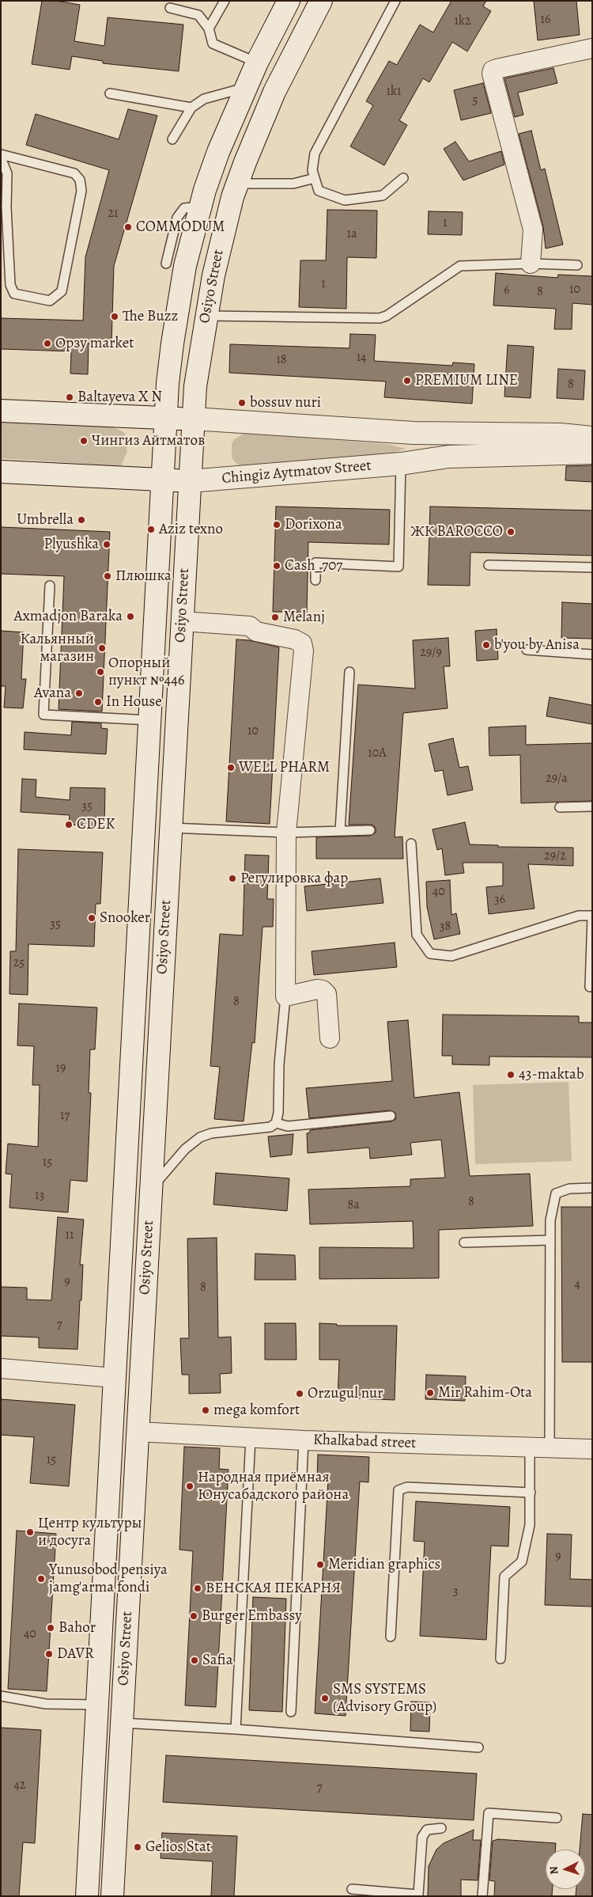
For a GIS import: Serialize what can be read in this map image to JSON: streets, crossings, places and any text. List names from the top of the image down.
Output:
{
  "streets": {
    "main road": ["Osiyo Street", "Chingiz Aytmatov Street"],
    "street": ["Khalkabad street"]
  },
  "crossings": [
    ["Osiyo Street", "Chingiz Aytmatov Street"],
    ["Osiyo Street", "Khalkabad street"]
  ],
  "places": [
    "COMMODUM",
    "The Buzz",
    "Орзу market",
    "PREMIUM LINE",
    "Baltayeva X N",
    "bossuv nuri",
    "Чингиз Айтматов",
    "Umbrella",
    "Dorixona",
    "Aziz texno",
    "ЖК BAROCCO",
    "Plyushka",
    "Cash_707",
    "Плюшка",
    "Axmadjon Baraka",
    "Melanj",
    "b'you by Anisa",
    "Кальянный магазин",
    "Опорный пункт №446",
    "Avana",
    "In House",
    "WELL PHARM",
    "CDEK",
    "Регулировка фар",
    "Snooker",
    "43-maktab",
    "Mir Rahim-Ota",
    "Orzugul nur",
    "mega komfort",
    "Народная приёмная Юнусабадского района",
    "Центр культуры и досуга",
    "Meridian graphics",
    "Yunusobod pensiya jamg'arma fondi",
    "ВЕНСКАЯ ПЕКАРНЯ",
    "Burger Embassy",
    "Bahor",
    "DAVR",
    "Safia",
    "SMS SYSTEMS (Advisory Group)",
    "Gelios Stat"
  ],
  "house_numbers": [
    "16",
    "1k2",
    "1k1",
    "5",
    "21",
    "1",
    "1a",
    "1",
    "10",
    "6",
    "8",
    "14",
    "18",
    "8",
    "29/9",
    "10",
    "10A",
    "29/a",
    "35",
    "29/2",
    "40",
    "36",
    "35",
    "38",
    "25",
    "8",
    "19",
    "17",
    "15",
    "13",
    "8",
    "8a",
    "11",
    "9",
    "4",
    "8",
    "7",
    "15",
    "9",
    "3",
    "40",
    "42",
    "7"
  ],
  "north": "left"
}
